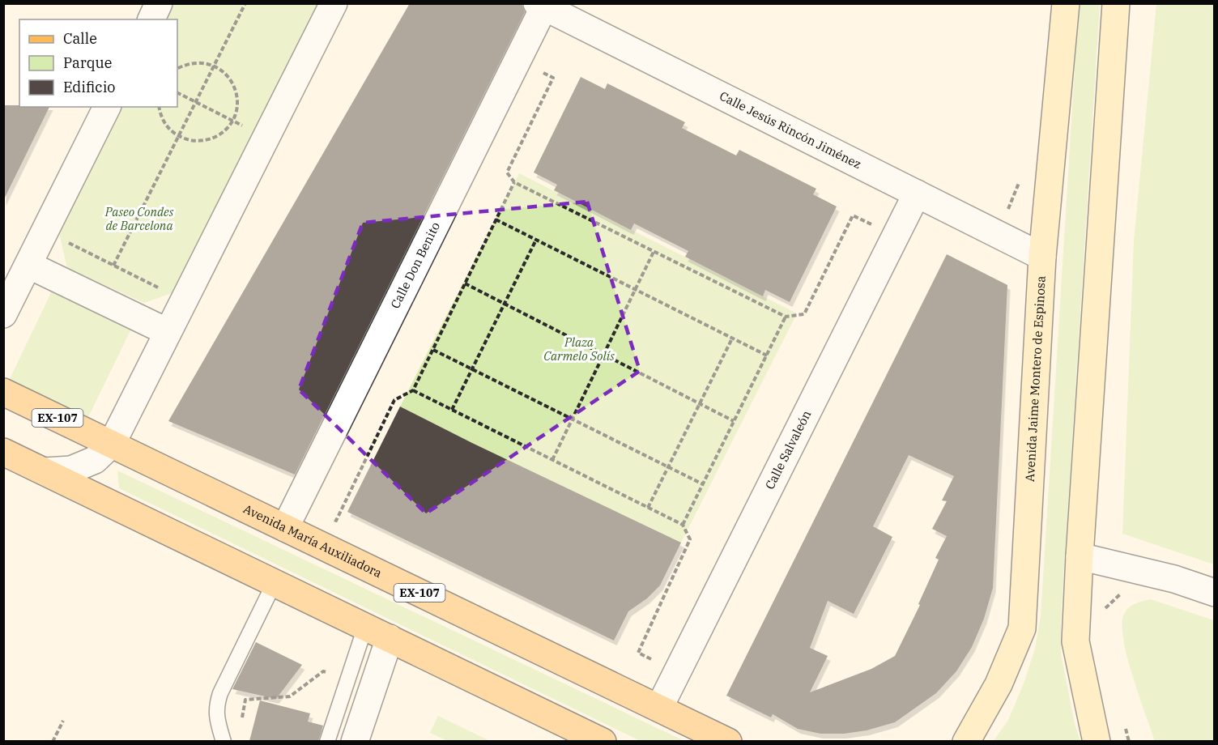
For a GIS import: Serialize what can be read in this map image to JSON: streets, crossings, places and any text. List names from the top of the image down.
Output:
{
  "streets": {
    "main road": ["Avenida Jaime Montero de Espinosa", "EX-107", "Avenida María Auxiliadora"],
    "street": ["Calle Jesús Rincón Jiménez", "Calle Don Benito", "Calle Salvaleón"]
  },
  "crossings": [
    ["Calle Jesús Rincón Jiménez", "Calle Don Benito"],
    ["Calle Jesús Rincón Jiménez", "Avenida Jaime Montero de Espinosa"],
    ["Calle Jesús Rincón Jiménez", "Calle Salvaleón"],
    ["Calle Don Benito", "Avenida María Auxiliadora"],
    ["Calle Salvaleón", "Avenida María Auxiliadora"]
  ],
  "parks": ["Paseo Condes de Barcelona", "Plaza Carmelo Solís"],
  "legend": ["Calle", "Parque", "Edificio"]
}
